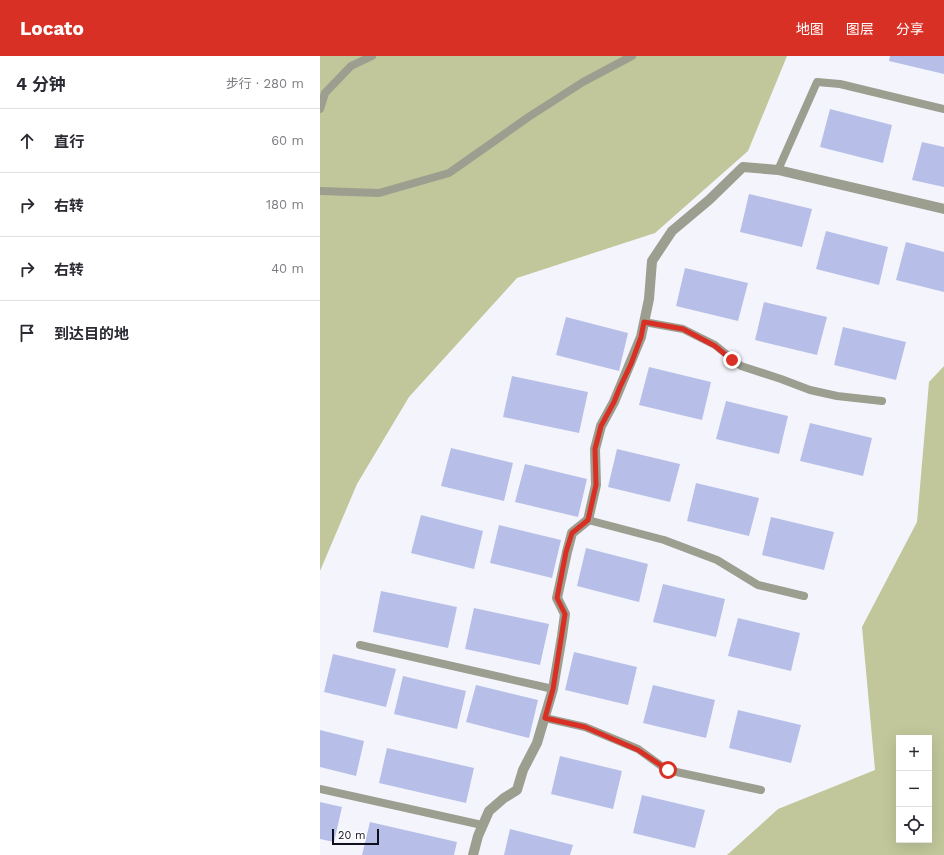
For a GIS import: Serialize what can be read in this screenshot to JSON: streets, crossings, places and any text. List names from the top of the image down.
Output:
{
  "scale_bar": "20 m",
  "page": {
    "header": "Locato",
    "nav": ["地图", "图层", "分享"],
    "heading": ["4 分钟", "步行 · 280 m"],
    "list": [
      ["直行", "60 m"],
      ["右转", "180 m"],
      ["右转", "40 m"],
      "到达目的地"
    ],
    "map_buttons": ["+", "−"],
    "scale": "20 m"
  }
}
